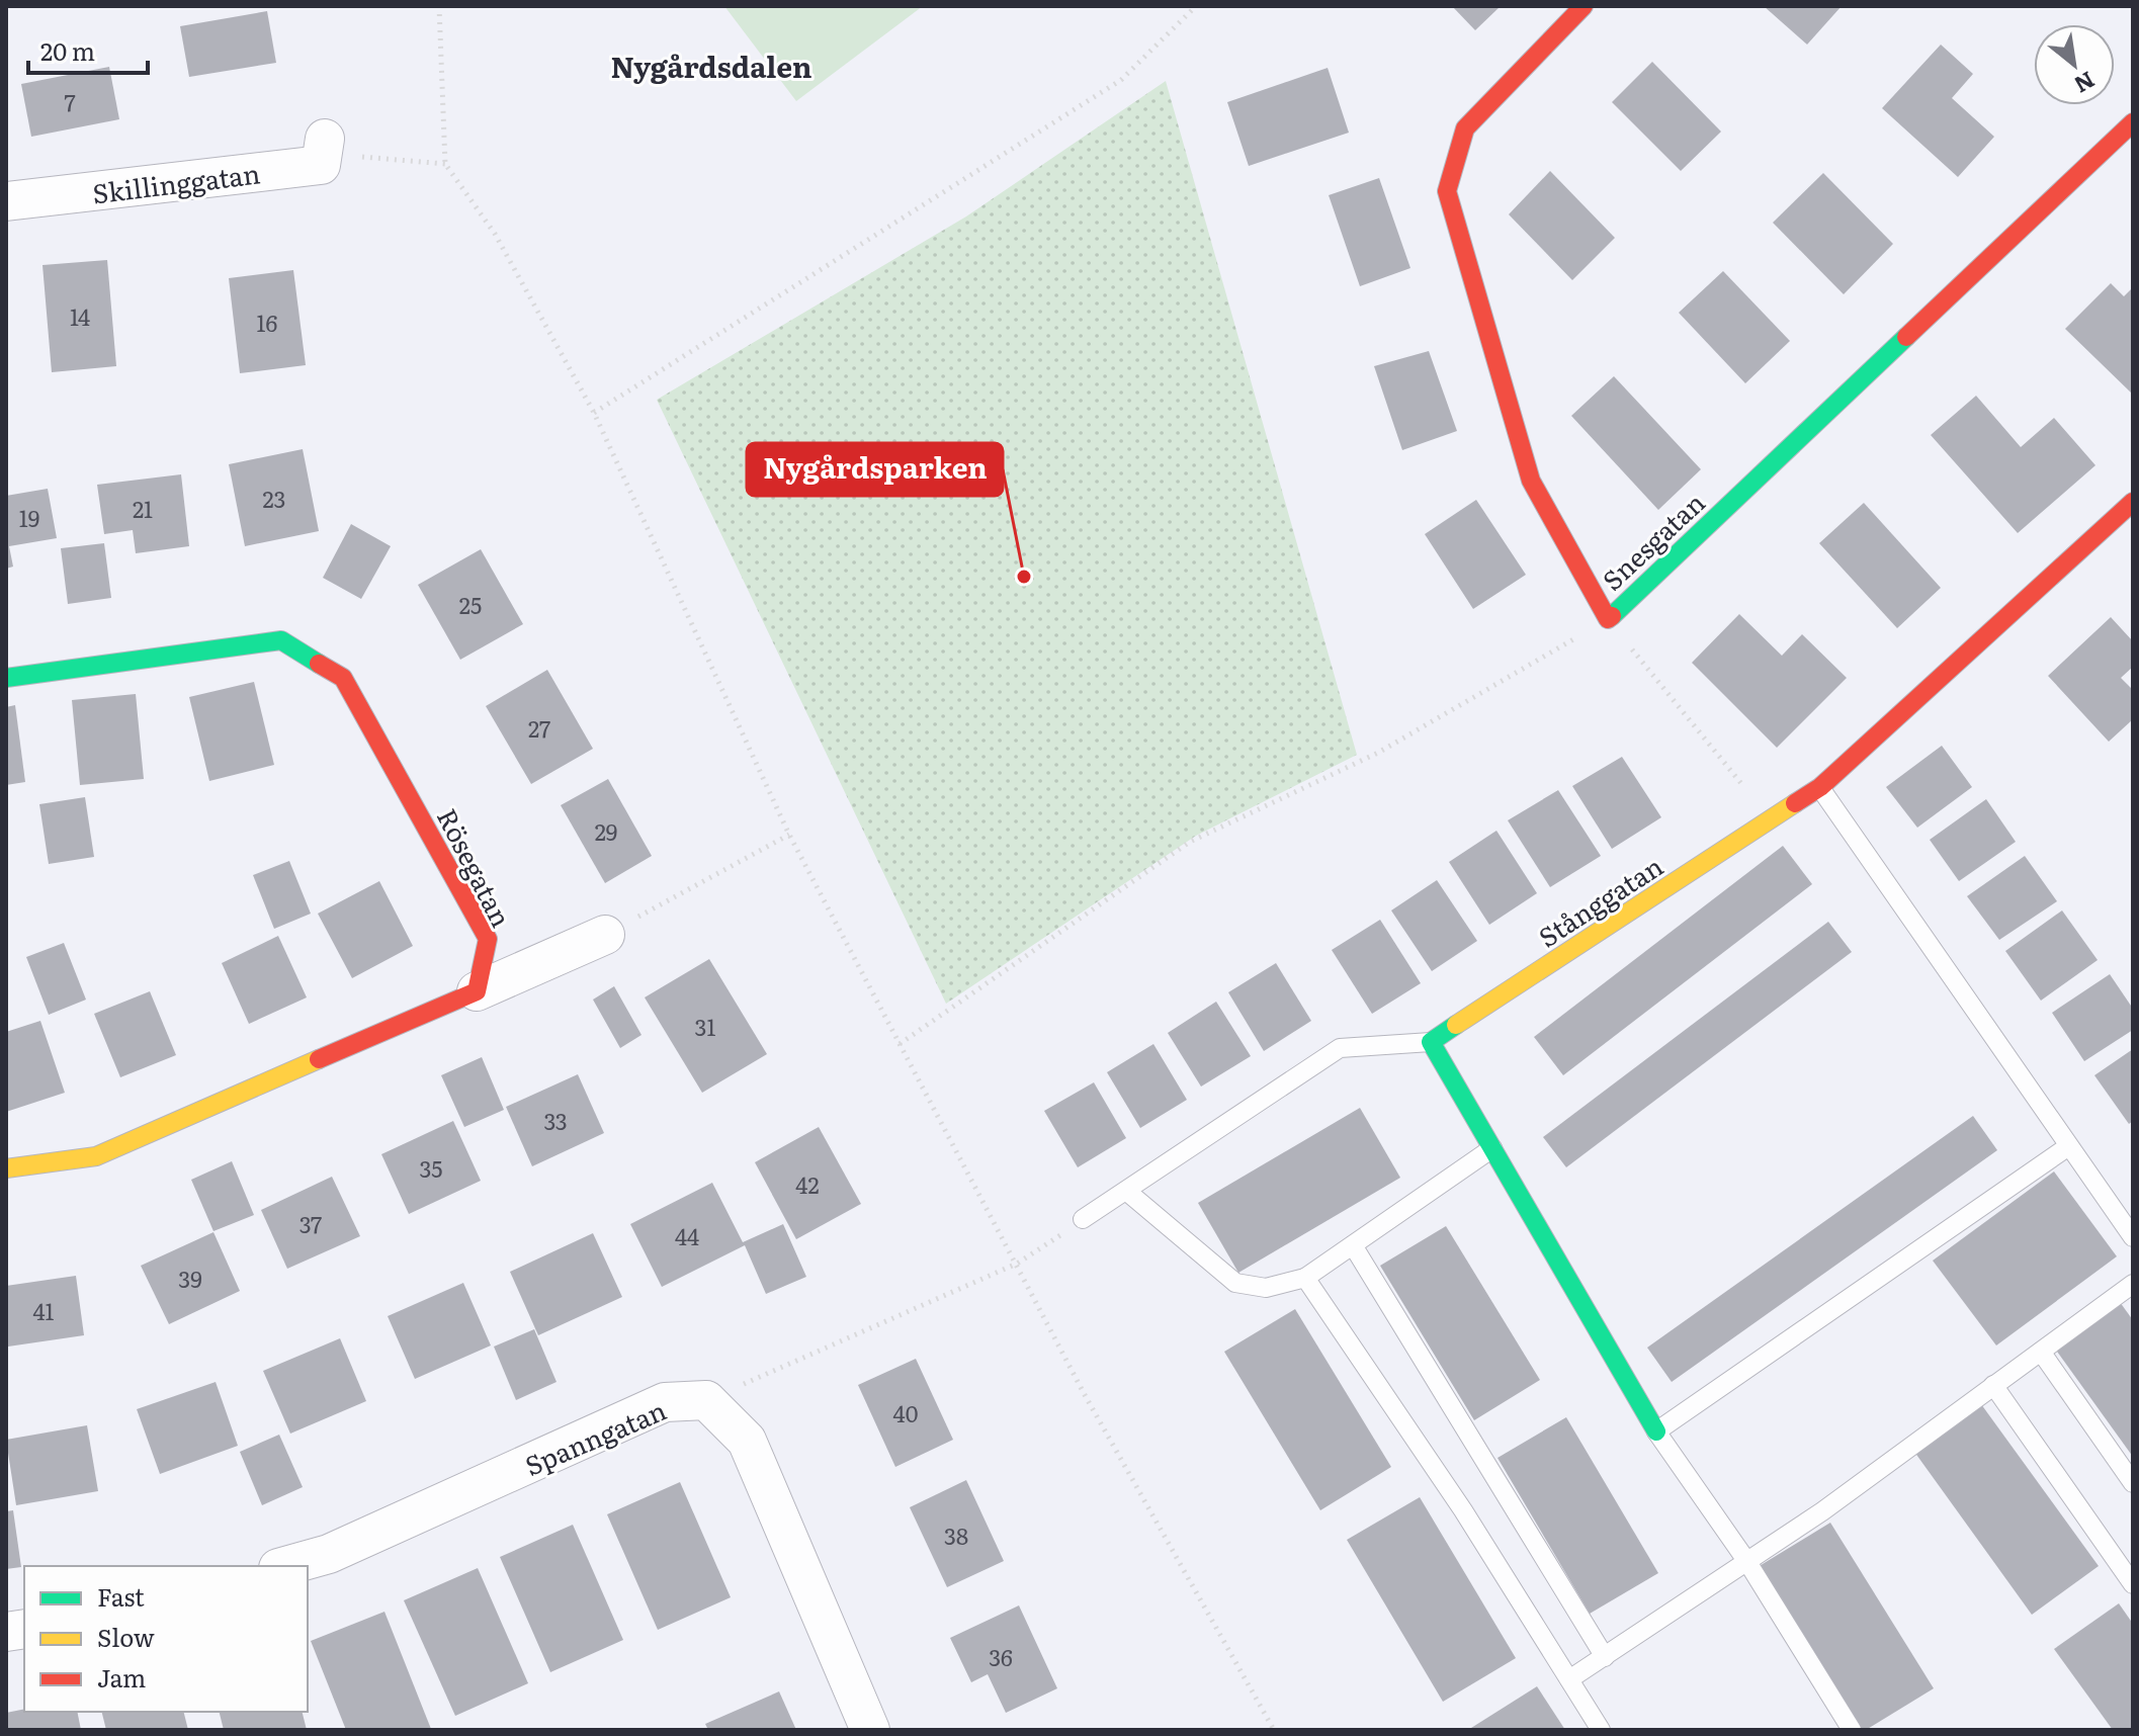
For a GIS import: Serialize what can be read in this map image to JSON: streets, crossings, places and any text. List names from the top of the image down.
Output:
{
  "streets": {
    "street": [
      "Skillinggatan",
      "Snesgatan",
      "Rösegatan",
      "Stånggatan",
      "Spanngatan"
    ]
  },
  "districts": ["Nygårdsdalen"],
  "places": ["Nygårdsparken"],
  "house_numbers": [
    "7",
    "14",
    "16",
    "23",
    "21",
    "19",
    "25",
    "27",
    "29",
    "31",
    "33",
    "35",
    "42",
    "37",
    "44",
    "39",
    "41",
    "40",
    "38",
    "36"
  ],
  "legend": ["Fast", "Slow", "Jam"],
  "scale_bar": "20 m",
  "north": "bottom right"
}
